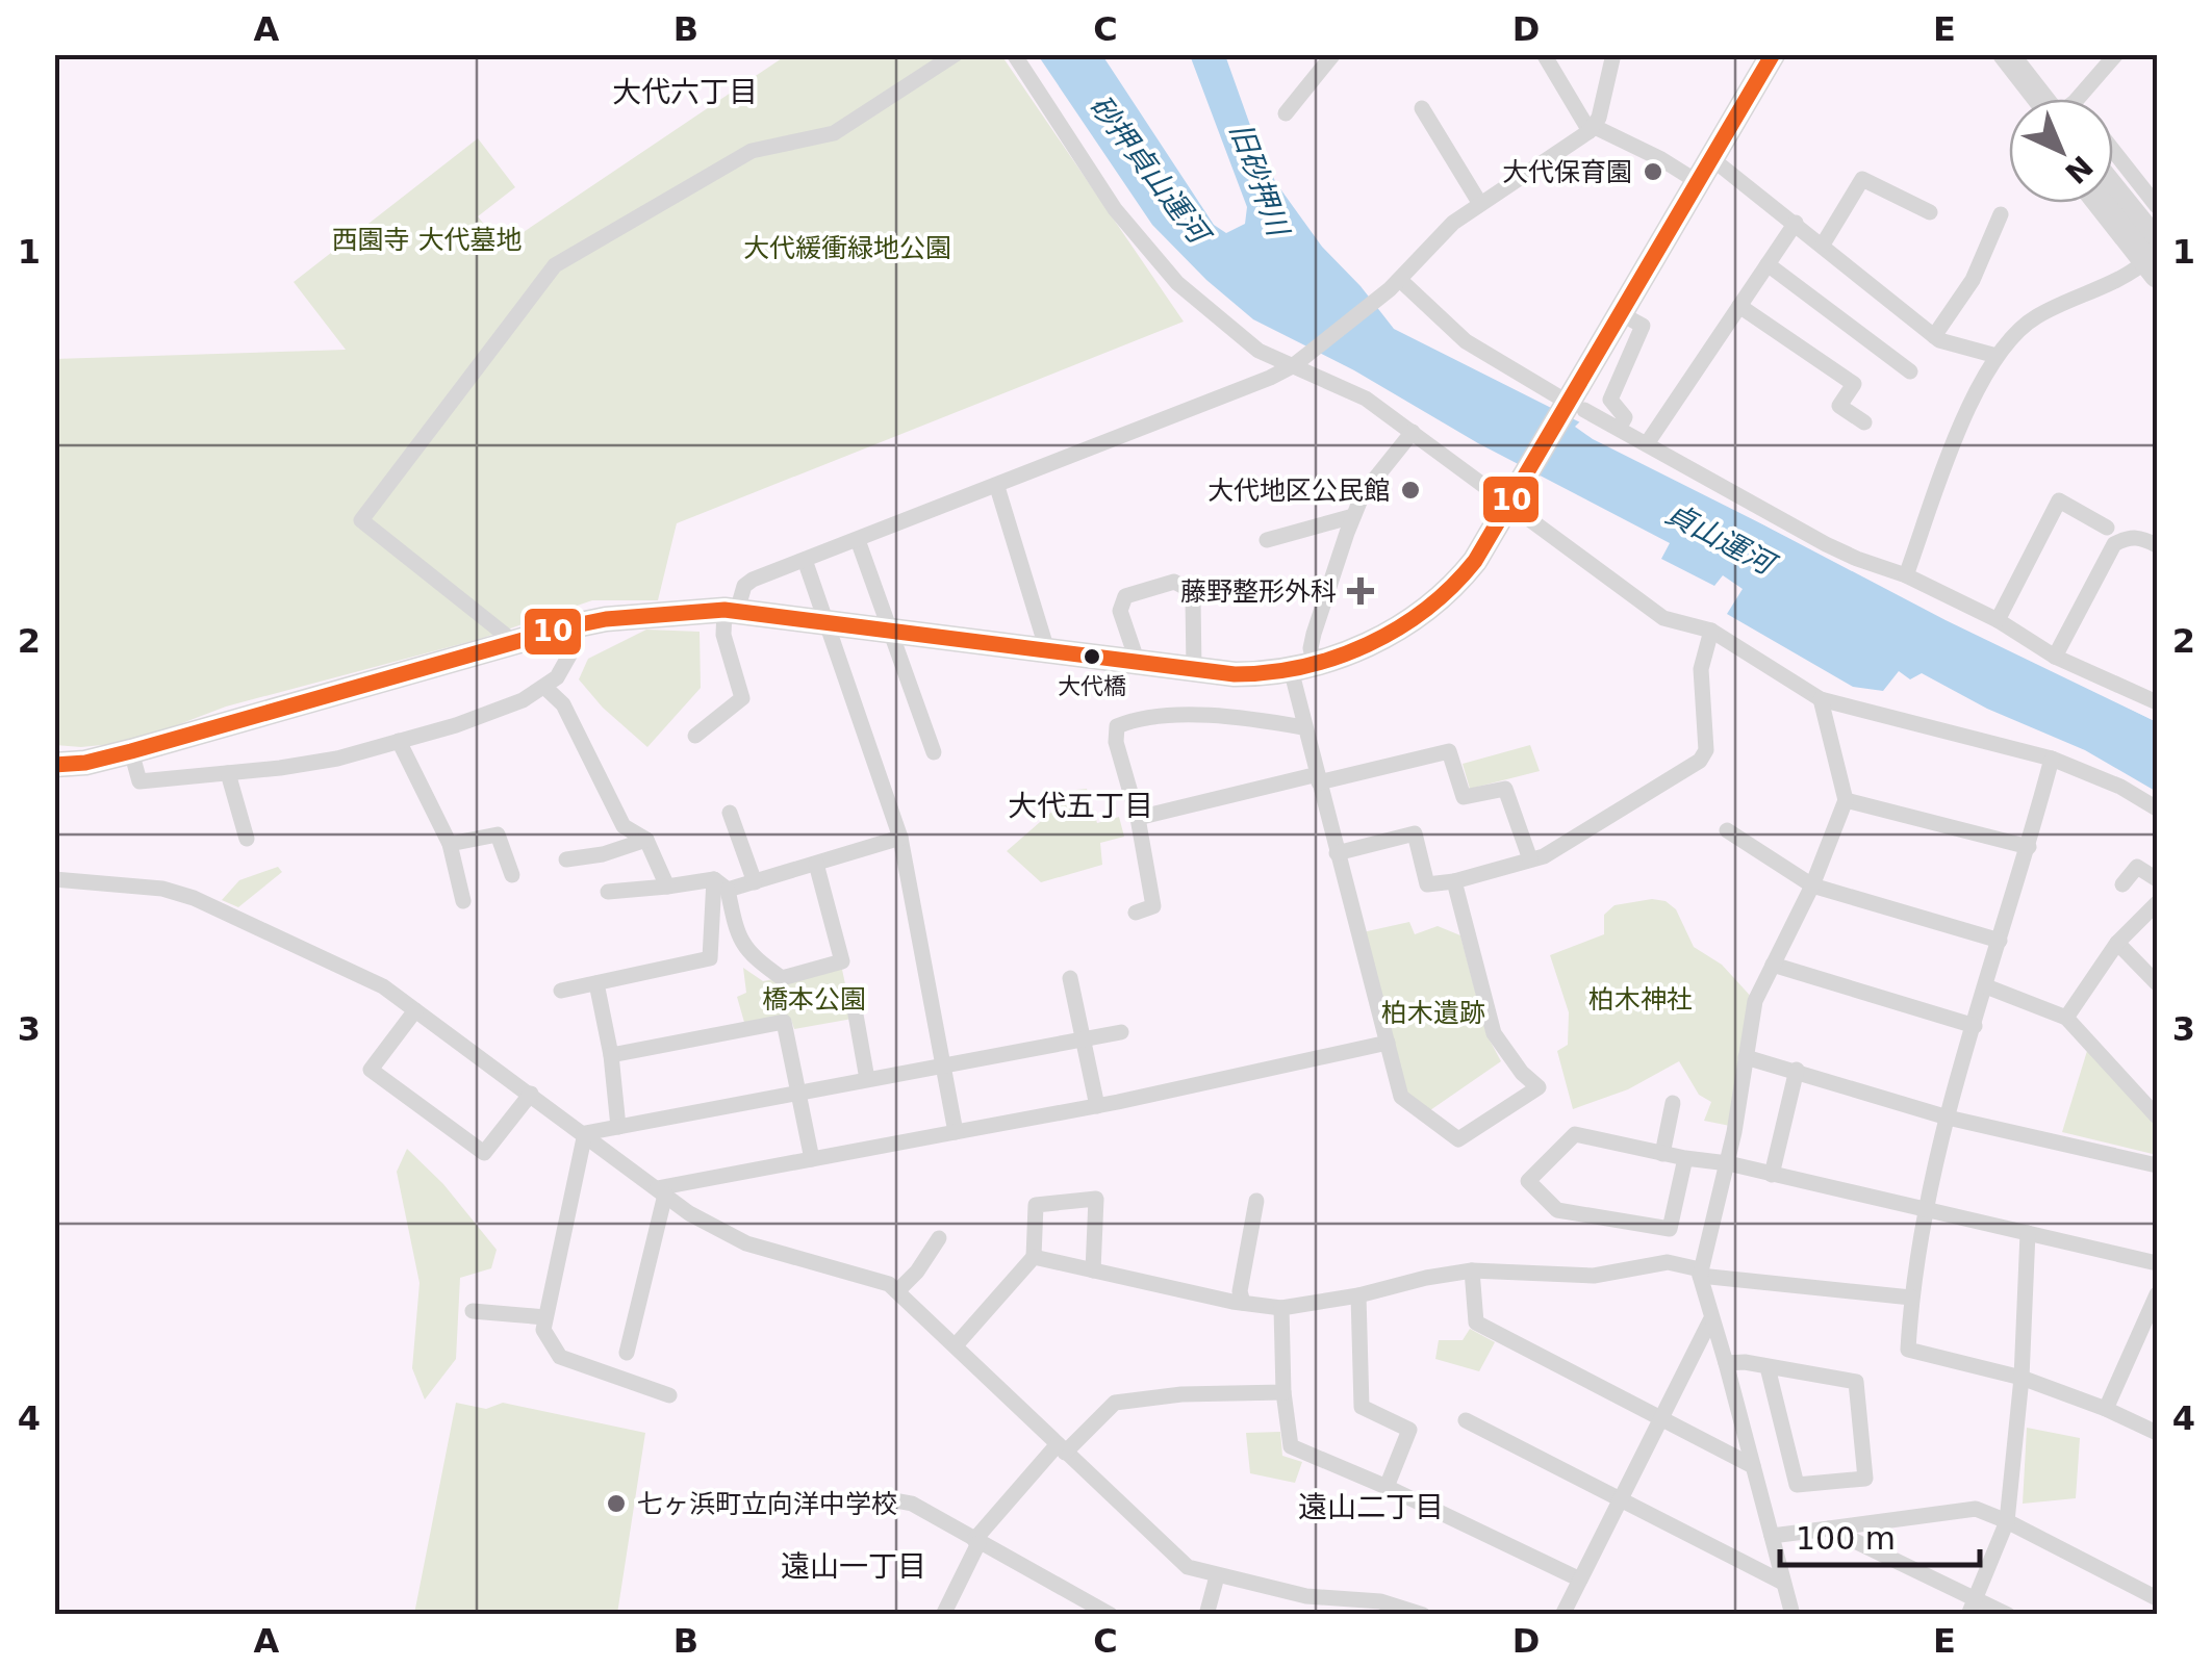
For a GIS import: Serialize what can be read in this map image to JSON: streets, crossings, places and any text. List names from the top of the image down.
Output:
{
  "districts": [
    "大代六丁目",
    "大代五丁目",
    "遠山二丁目",
    "遠山一丁目"
  ],
  "water": ["砂押貞山運河", "旧砂押川", "貞山運河"],
  "parks": [
    "西園寺 大代墓地",
    "大代緩衝緑地公園",
    "橋本公園",
    "柏木神社",
    "柏木遺跡"
  ],
  "places": {
    "other": [
      "大代保育園",
      "大代地区公民館",
      "大代橋",
      "七ヶ浜町立向洋中学校"
    ],
    "health": ["藤野整形外科"]
  },
  "lines": ["transit line 10"],
  "scale_bar": "100 m",
  "north": "bottom right",
  "grid": {
    "columns": [
      "A",
      "B",
      "C",
      "D",
      "E"
    ],
    "rows": [
      "1",
      "2",
      "3",
      "4"
    ]
  }
}
